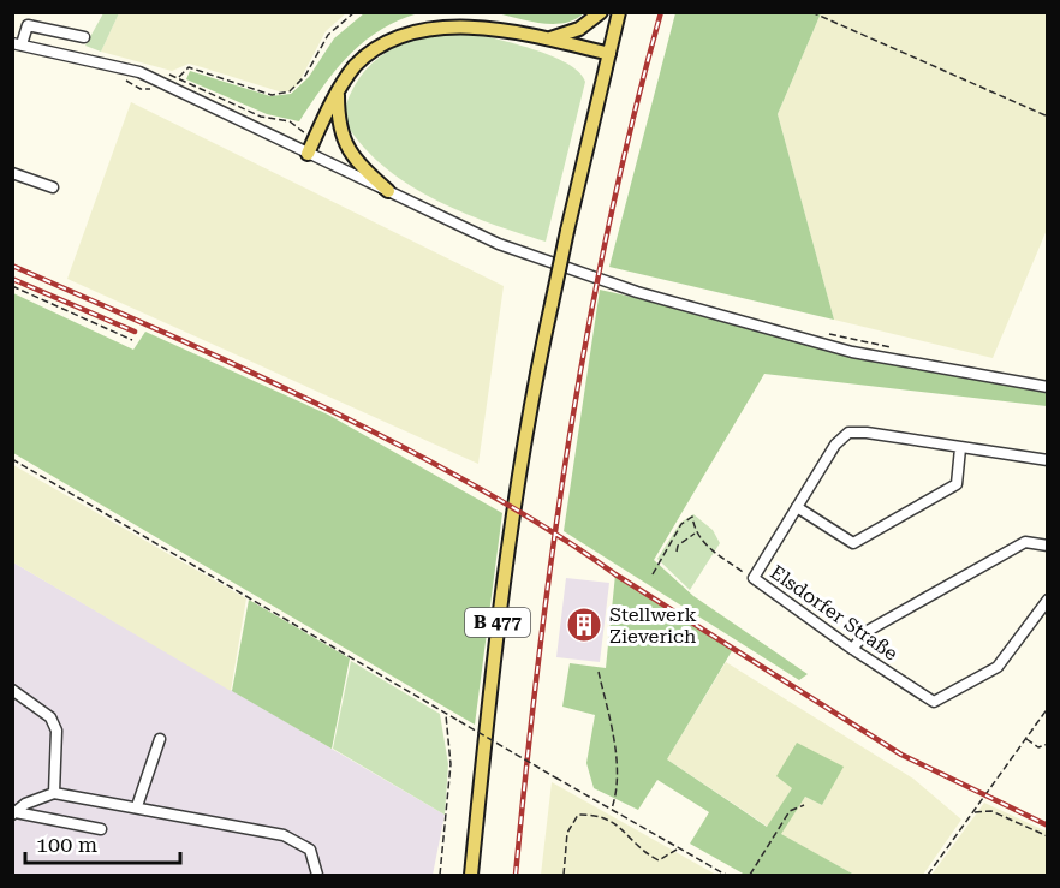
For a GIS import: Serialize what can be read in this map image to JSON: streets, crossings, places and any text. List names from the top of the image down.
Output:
{
  "streets": {
    "main road": ["B 477"],
    "street": ["Elsdorfer Straße"]
  },
  "places": {
    "building": ["Stellwerk Zieverich"]
  },
  "scale_bar": "100 m"
}
